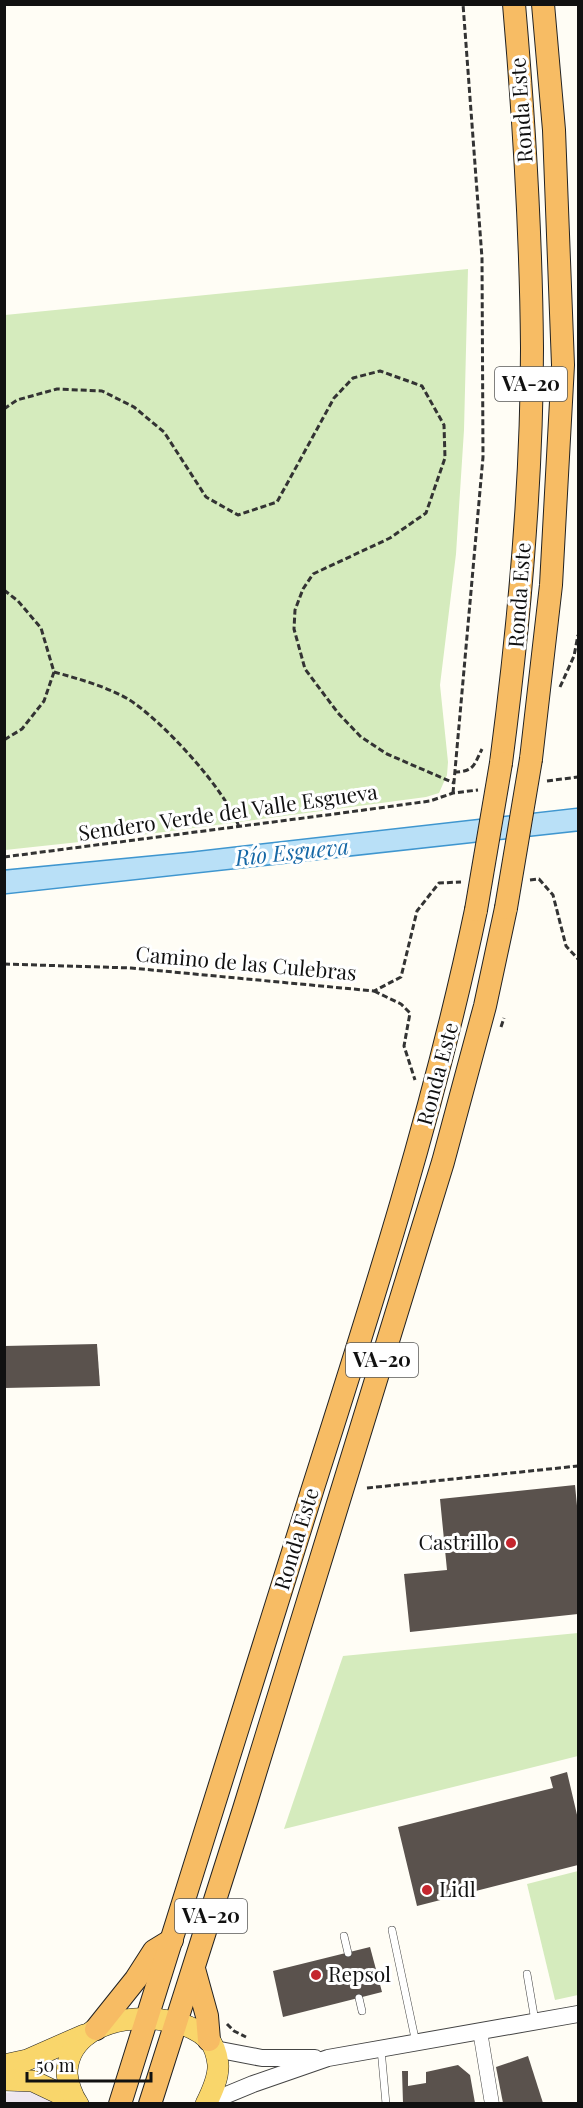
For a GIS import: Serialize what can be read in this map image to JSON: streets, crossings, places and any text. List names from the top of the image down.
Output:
{
  "streets": {
    "highway": ["Ronda Este", "VA-20"],
    "path": ["Sendero Verde del Valle Esgueva", "Camino de las Culebras"]
  },
  "water": ["Río Esgueva"],
  "places": ["Castrillo", "Lidl", "Repsol"],
  "scale_bar": "50 m"
}
